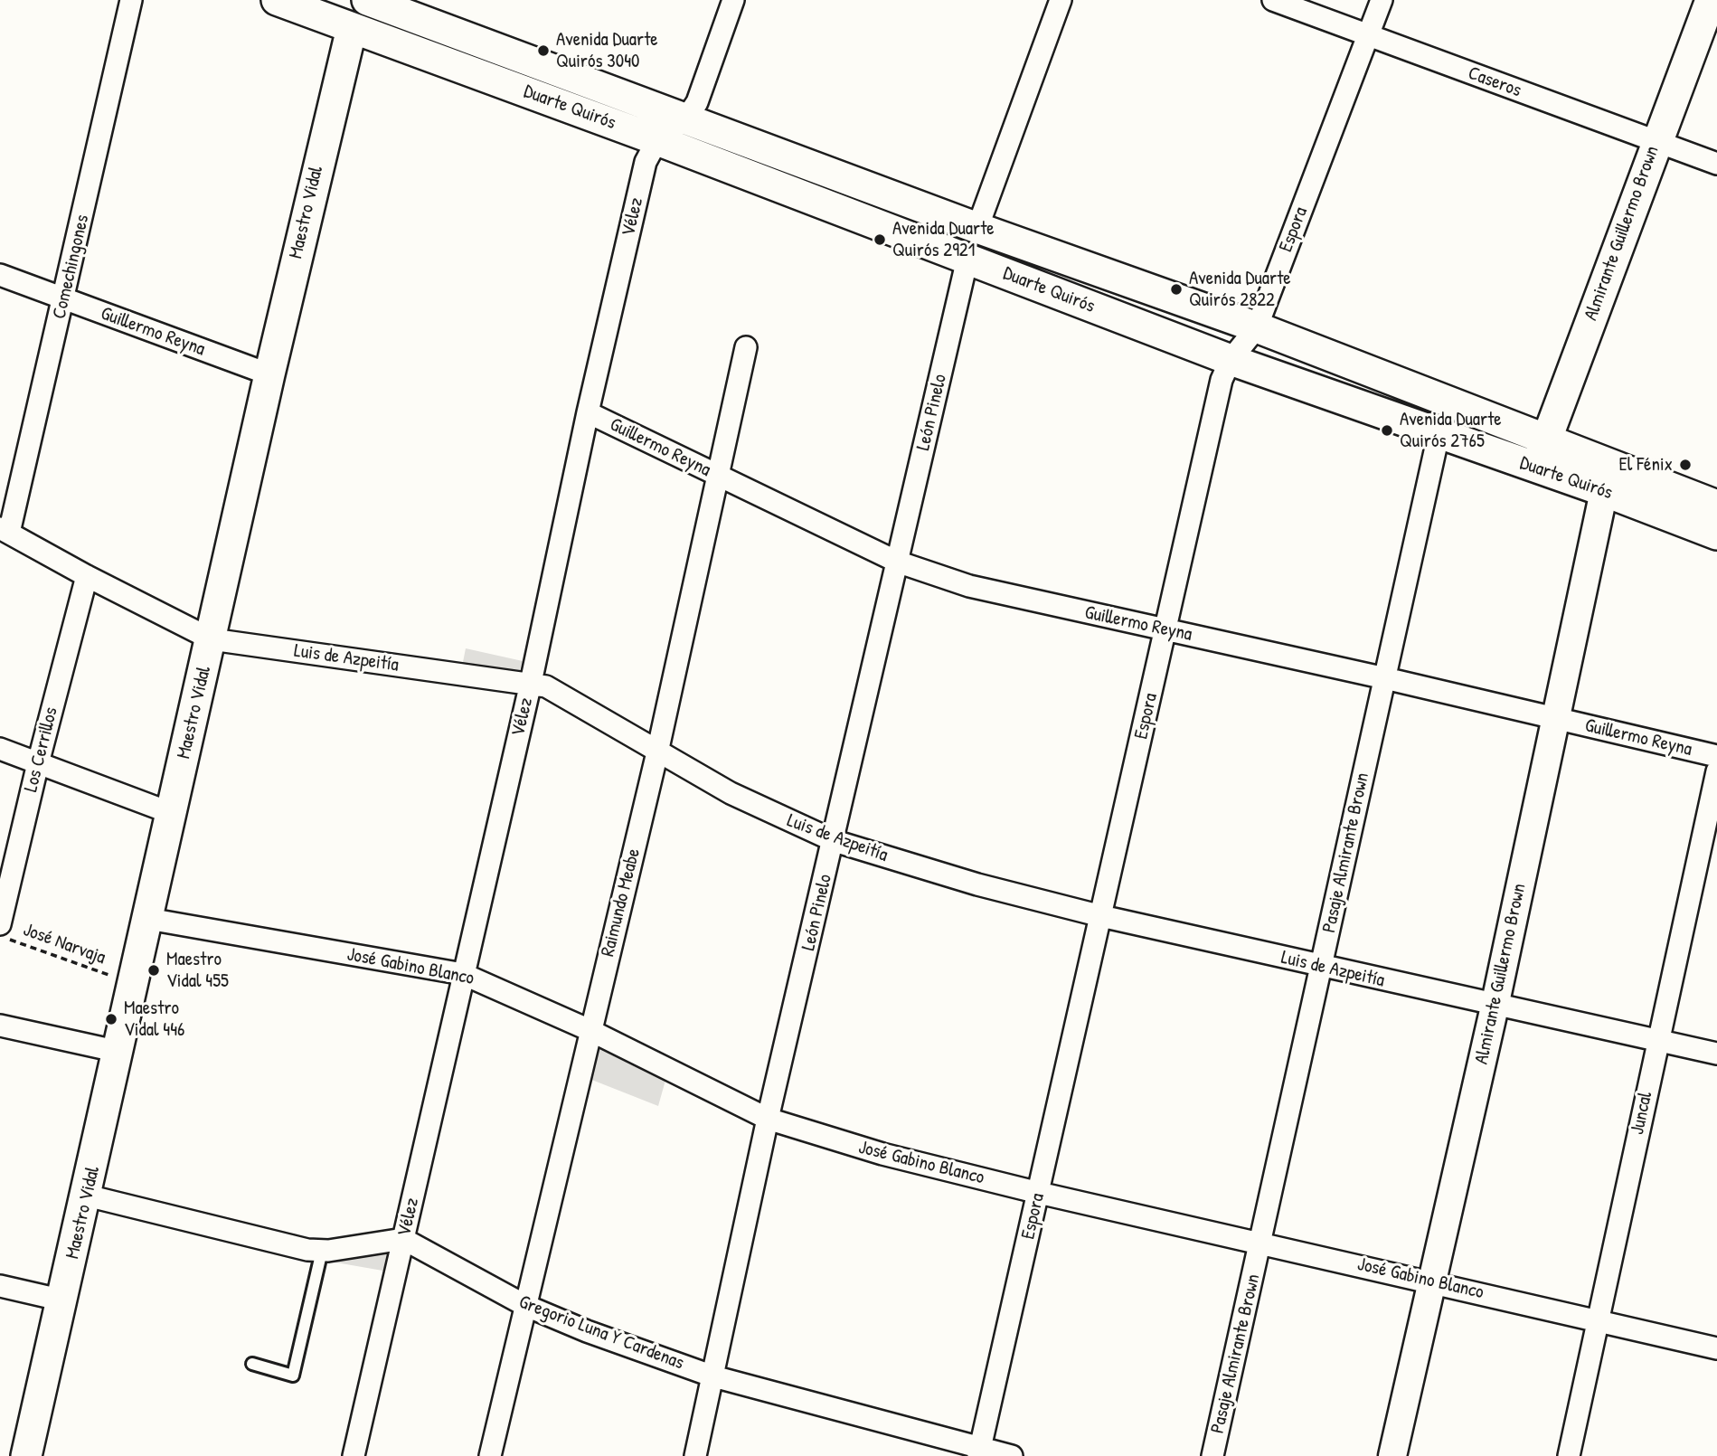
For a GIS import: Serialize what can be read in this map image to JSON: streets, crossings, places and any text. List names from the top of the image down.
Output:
{
  "streets": {
    "main road": ["Duarte Quirós", "Maestro Vidal", "Almirante Guillermo Brown"],
    "street": [
      "Caseros",
      "Vélez",
      "Espora",
      "Comechingones",
      "Guillermo Reyna",
      "León Pinelo",
      "Luis de Azpeitía",
      "Los Cerrillos",
      "Pasaje Almirante Brown",
      "Raimundo Meabe",
      "José Gabino Blanco",
      "Juncal",
      "Gregorio Luna Y Cardenas"
    ],
    "path": ["José Narvaja"]
  },
  "crossings": [
    ["Caseros", "Espora"],
    ["Caseros", "Almirante Guillermo Brown"],
    ["Duarte Quirós", "Maestro Vidal"],
    ["Duarte Quirós", "Vélez"],
    ["Duarte Quirós", "Espora"],
    ["Duarte Quirós", "Almirante Guillermo Brown"],
    ["Duarte Quirós", "León Pinelo"],
    ["Duarte Quirós", "Pasaje Almirante Brown"],
    ["Maestro Vidal", "Guillermo Reyna"],
    ["Maestro Vidal", "Luis de Azpeitía"],
    ["Maestro Vidal", "José Narvaja"],
    ["Maestro Vidal", "José Gabino Blanco"],
    ["Vélez", "Guillermo Reyna"],
    ["Vélez", "Luis de Azpeitía"],
    ["Vélez", "José Gabino Blanco"],
    ["Vélez", "Gregorio Luna Y Cardenas"],
    ["Espora", "Guillermo Reyna"],
    ["Espora", "Luis de Azpeitía"],
    ["Espora", "José Gabino Blanco"],
    ["Espora", "Gregorio Luna Y Cardenas"],
    ["Almirante Guillermo Brown", "Guillermo Reyna"],
    ["Almirante Guillermo Brown", "Luis de Azpeitía"],
    ["Almirante Guillermo Brown", "José Gabino Blanco"],
    ["Comechingones", "Guillermo Reyna"],
    ["Comechingones", "Luis de Azpeitía"],
    ["Guillermo Reyna", "León Pinelo"],
    ["Guillermo Reyna", "Pasaje Almirante Brown"],
    ["Guillermo Reyna", "Raimundo Meabe"],
    ["León Pinelo", "Luis de Azpeitía"],
    ["León Pinelo", "José Gabino Blanco"],
    ["León Pinelo", "Gregorio Luna Y Cardenas"],
    ["Luis de Azpeitía", "Los Cerrillos"],
    ["Luis de Azpeitía", "Pasaje Almirante Brown"],
    ["Luis de Azpeitía", "Raimundo Meabe"],
    ["Luis de Azpeitía", "Juncal"],
    ["Los Cerrillos", "José Narvaja"],
    ["Pasaje Almirante Brown", "José Gabino Blanco"],
    ["Raimundo Meabe", "José Gabino Blanco"],
    ["Raimundo Meabe", "Gregorio Luna Y Cardenas"],
    ["José Gabino Blanco", "Juncal"]
  ],
  "places": [
    "Avenida Duarte Quirós 3040",
    "Avenida Duarte Quirós 2921",
    "Avenida Duarte Quirós 2822",
    "Avenida Duarte Quirós 2765",
    "El Fénix",
    "Maestro Vidal 455",
    "Maestro Vidal 446"
  ]
}
